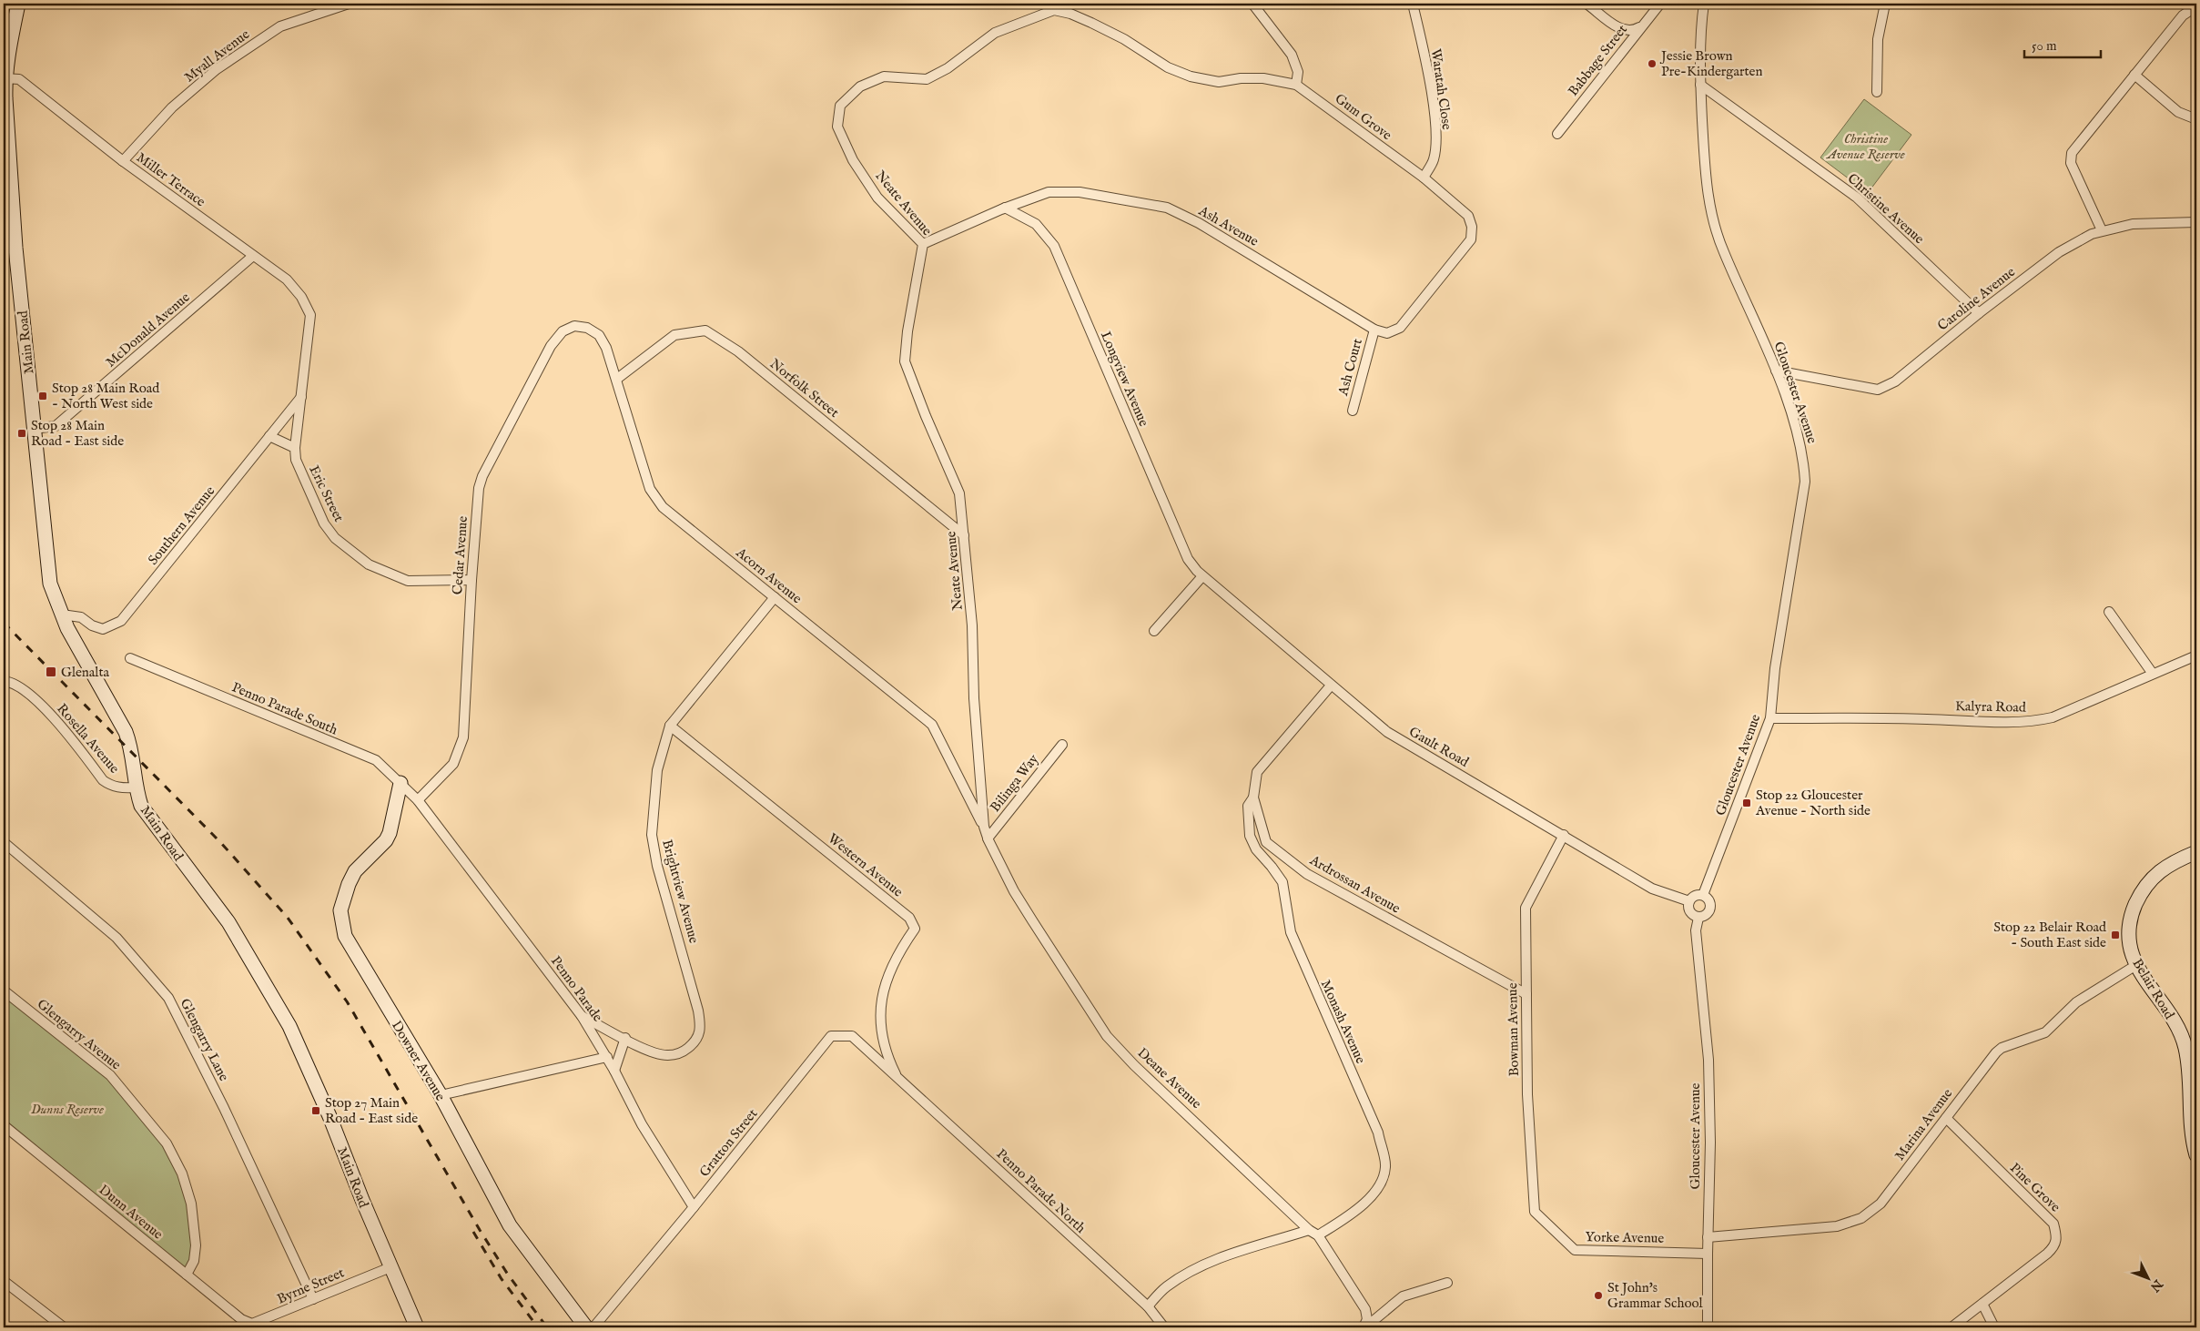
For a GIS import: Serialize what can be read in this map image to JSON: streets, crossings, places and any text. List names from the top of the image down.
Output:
{
  "streets": {
    "main road": ["Main Road", "Belair Road", "Downer Avenue"],
    "street": [
      "Myall Avenue",
      "Babbage Street",
      "Waratah Close",
      "Gum Grove",
      "Miller Terrace",
      "Neate Avenue",
      "Christine Avenue",
      "Ash Avenue",
      "Caroline Avenue",
      "McDonald Avenue",
      "Ash Court",
      "Longview Avenue",
      "Norfolk Street",
      "Gloucester Avenue",
      "Eric Street",
      "Southern Avenue",
      "Cedar Avenue",
      "Acorn Avenue",
      "Kalyra Road",
      "Penno Parade South",
      "Rosella Avenue",
      "Gault Road",
      "Bilinga Way",
      "Western Avenue",
      "Ardrossan Avenue",
      "Brightview Avenue",
      "Penno Parade",
      "Monash Avenue",
      "Bowman Avenue",
      "Glengarry Avenue",
      "Glengarry Lane",
      "Deane Avenue",
      "Marina Avenue",
      "Gratton Street",
      "Pine Grove",
      "Penno Parade North",
      "Dunn Avenue",
      "Yorke Avenue",
      "Byrne Street"
    ]
  },
  "crossings": [
    ["Myall Avenue", "Miller Terrace"],
    ["Waratah Close", "Gum Grove"],
    ["Gum Grove", "Neate Avenue"],
    ["Gum Grove", "Ash Avenue"],
    ["Gum Grove", "Ash Court"],
    ["Miller Terrace", "McDonald Avenue"],
    ["Miller Terrace", "Main Road"],
    ["Miller Terrace", "Southern Avenue"],
    ["Neate Avenue", "Ash Avenue"],
    ["Neate Avenue", "Norfolk Street"],
    ["Neate Avenue", "Acorn Avenue"],
    ["Neate Avenue", "Bilinga Way"],
    ["Neate Avenue", "Deane Avenue"],
    ["Christine Avenue", "Caroline Avenue"],
    ["Christine Avenue", "Gloucester Avenue"],
    ["Ash Avenue", "Ash Court"],
    ["Ash Avenue", "Longview Avenue"],
    ["Caroline Avenue", "Gloucester Avenue"],
    ["McDonald Avenue", "Main Road"],
    ["Main Road", "Southern Avenue"],
    ["Main Road", "Rosella Avenue"],
    ["Main Road", "Byrne Street"],
    ["Longview Avenue", "Gault Road"],
    ["Norfolk Street", "Acorn Avenue"],
    ["Gloucester Avenue", "Kalyra Road"],
    ["Gloucester Avenue", "Gault Road"],
    ["Gloucester Avenue", "Marina Avenue"],
    ["Gloucester Avenue", "Yorke Avenue"],
    ["Eric Street", "Cedar Avenue"],
    ["Cedar Avenue", "Acorn Avenue"],
    ["Cedar Avenue", "Penno Parade South"],
    ["Cedar Avenue", "Penno Parade"],
    ["Acorn Avenue", "Brightview Avenue"],
    ["Penno Parade South", "Penno Parade"],
    ["Penno Parade South", "Downer Avenue"],
    ["Gault Road", "Ardrossan Avenue"],
    ["Gault Road", "Bowman Avenue"],
    ["Bilinga Way", "Deane Avenue"],
    ["Western Avenue", "Brightview Avenue"],
    ["Western Avenue", "Gratton Street"],
    ["Western Avenue", "Penno Parade North"],
    ["Ardrossan Avenue", "Monash Avenue"],
    ["Ardrossan Avenue", "Bowman Avenue"],
    ["Brightview Avenue", "Penno Parade"],
    ["Penno Parade", "Gratton Street"],
    ["Belair Road", "Marina Avenue"],
    ["Monash Avenue", "Deane Avenue"],
    ["Bowman Avenue", "Yorke Avenue"],
    ["Glengarry Avenue", "Dunn Avenue"],
    ["Glengarry Lane", "Byrne Street"],
    ["Marina Avenue", "Pine Grove"],
    ["Gratton Street", "Penno Parade North"],
    ["Dunn Avenue", "Byrne Street"]
  ],
  "parks": ["Christine Avenue Reserve", "Dunns Reserve"],
  "places": {
    "other": ["Jessie Brown Pre-Kindergarten", "St John's Grammar School"],
    "transit": [
      "Stop 28 Main Road - North West side",
      "Stop 28 Main Road - East side",
      "Glenalta",
      "Stop 22 Gloucester Avenue - North side",
      "Stop 22 Belair Road - South East side",
      "Stop 27 Main Road - East side"
    ]
  },
  "scale_bar": "50 m",
  "north": "bottom right"
}
